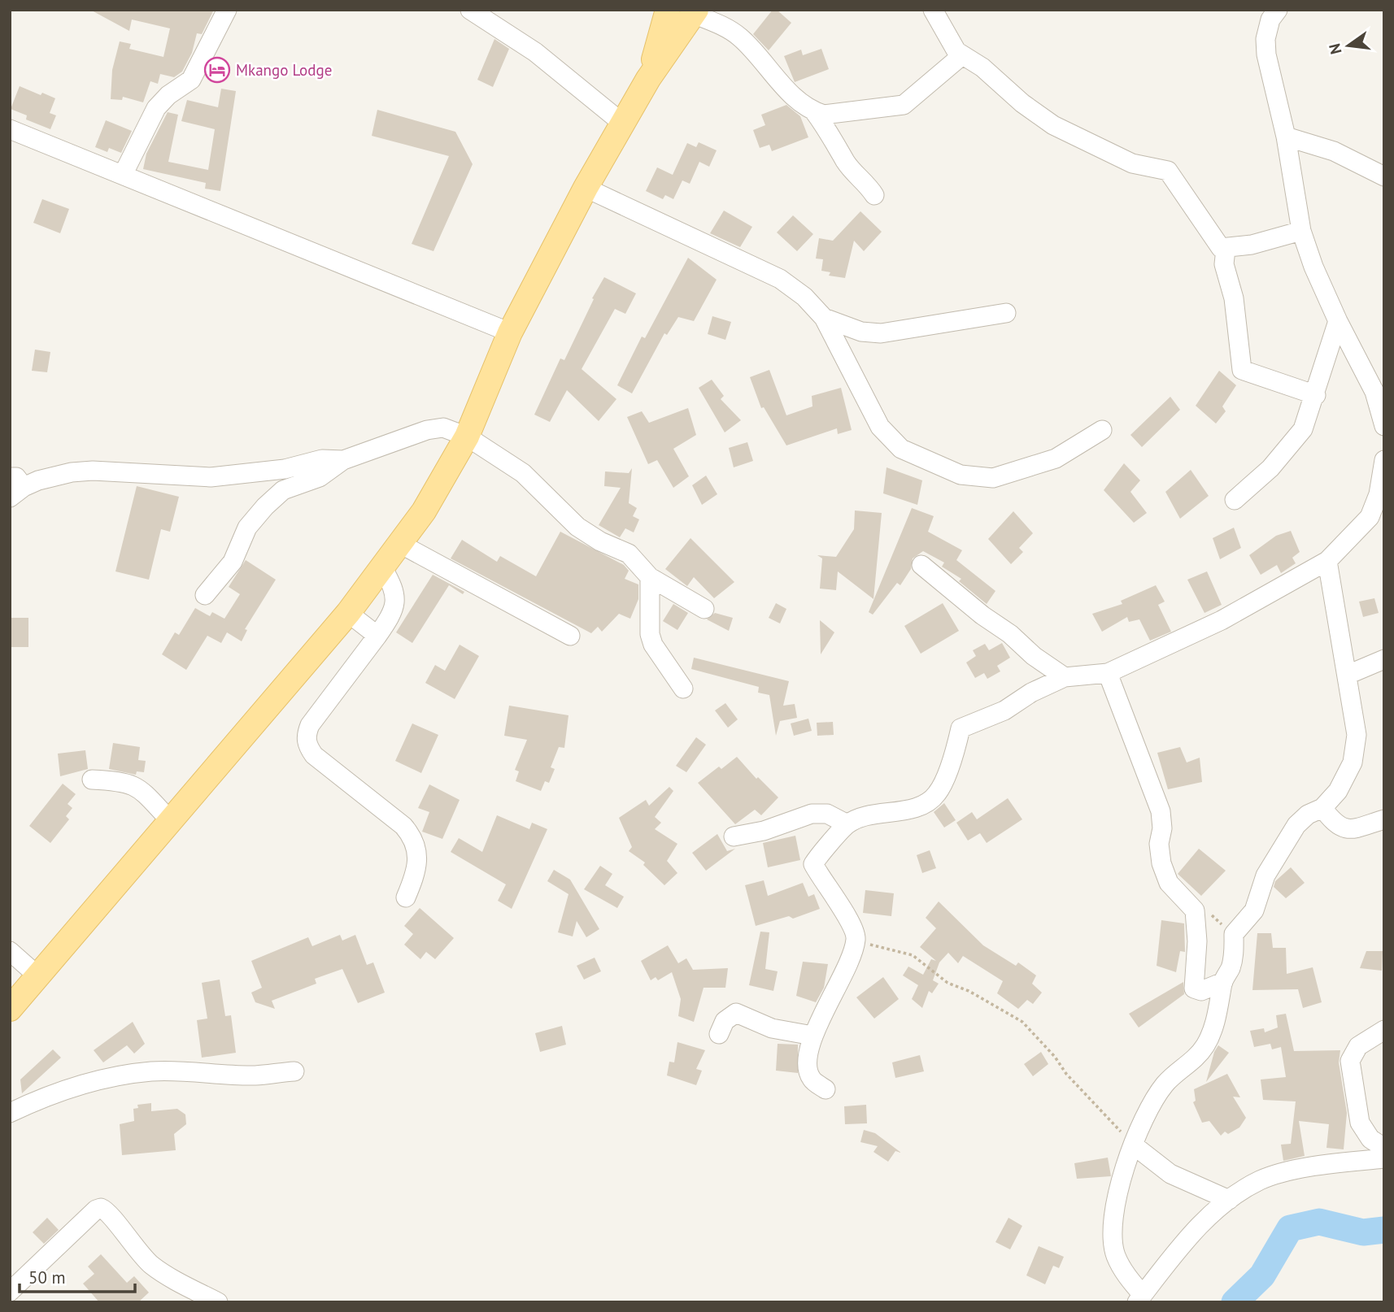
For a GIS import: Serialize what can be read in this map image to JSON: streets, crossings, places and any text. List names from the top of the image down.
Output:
{
  "places": {
    "hotel": ["Mkango Lodge"]
  },
  "scale_bar": "50 m",
  "north": "left"
}
